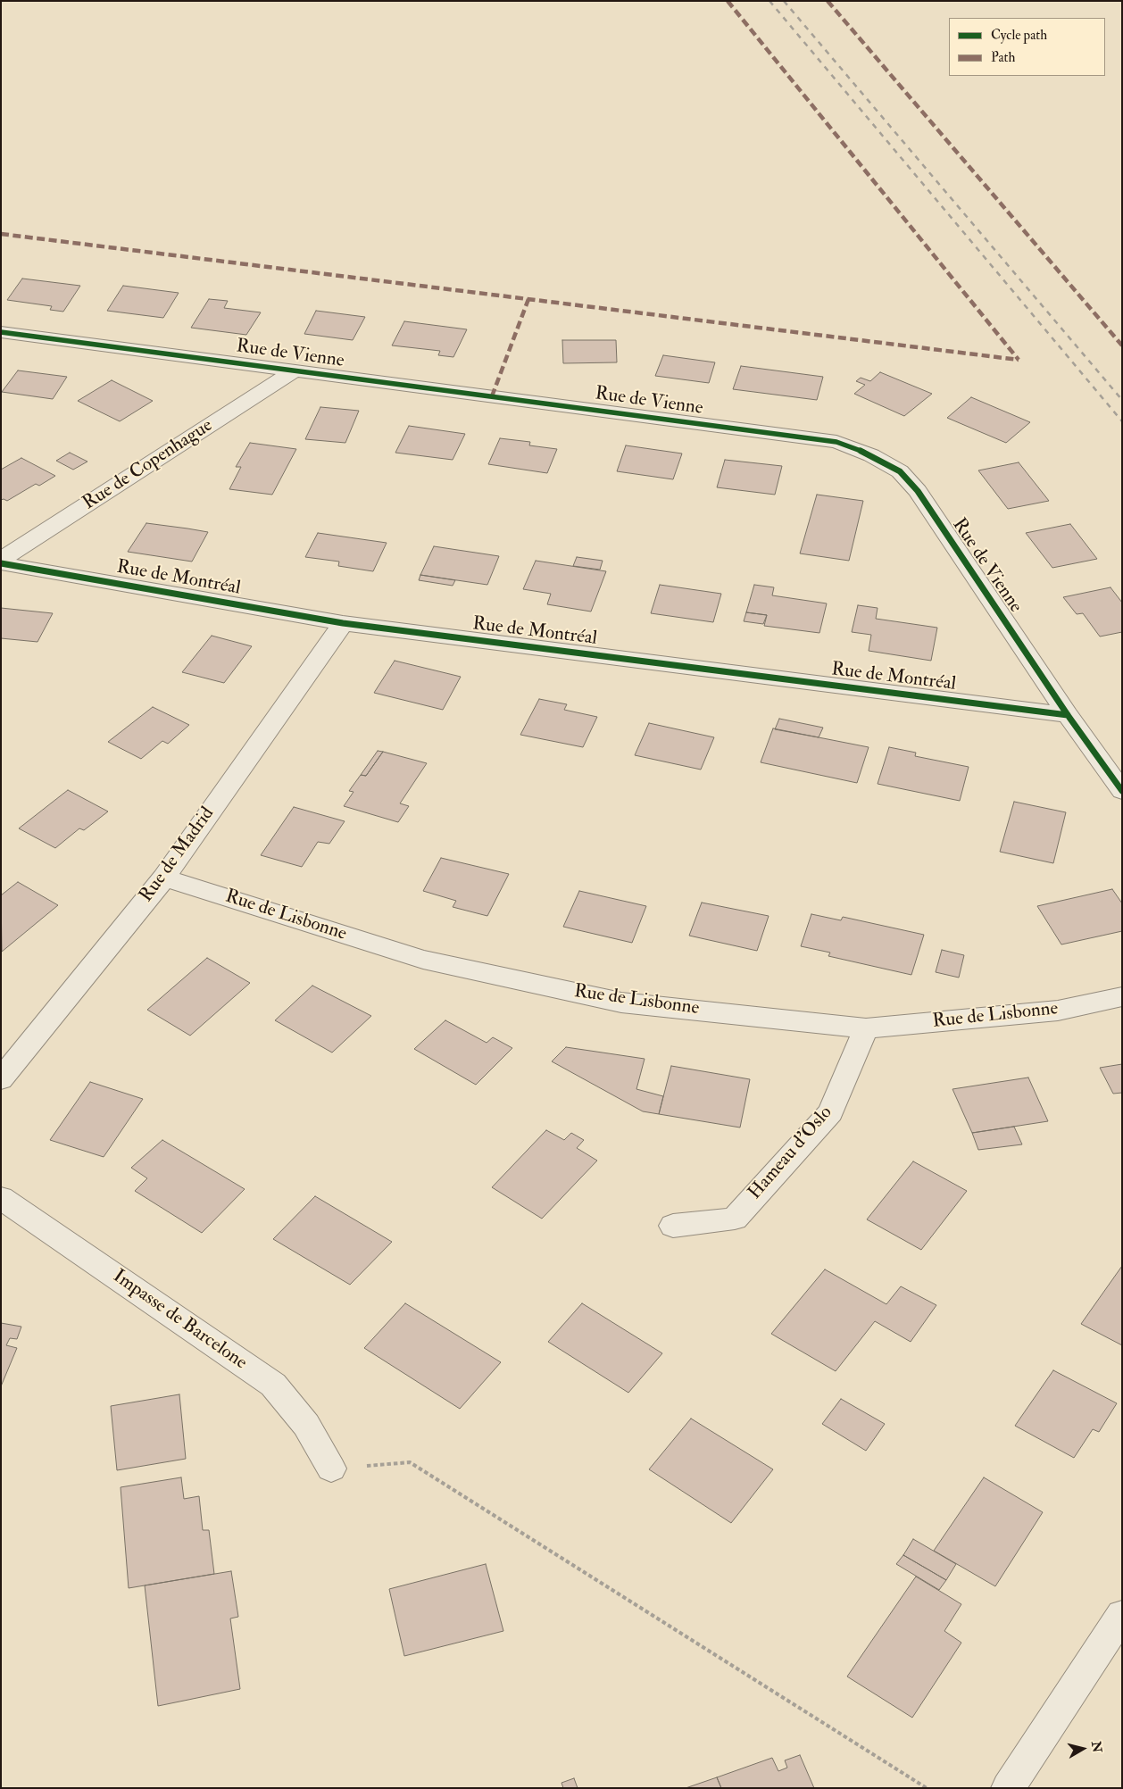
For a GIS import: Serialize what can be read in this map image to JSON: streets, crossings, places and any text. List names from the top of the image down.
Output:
{
  "streets": {
    "street": [
      "Rue de Vienne",
      "Rue de Copenhague",
      "Rue de Montréal",
      "Rue de Madrid",
      "Rue de Lisbonne",
      "Hameau d'Oslo",
      "Impasse de Barcelone"
    ]
  },
  "crossings": [
    ["Rue de Vienne", "Rue de Copenhague"],
    ["Rue de Vienne", "Rue de Montréal"],
    ["Rue de Montréal", "Rue de Madrid"],
    ["Rue de Madrid", "Rue de Lisbonne"],
    ["Rue de Lisbonne", "Hameau d'Oslo"]
  ],
  "legend": ["Cycle path", "Path"],
  "north": "right"
}
